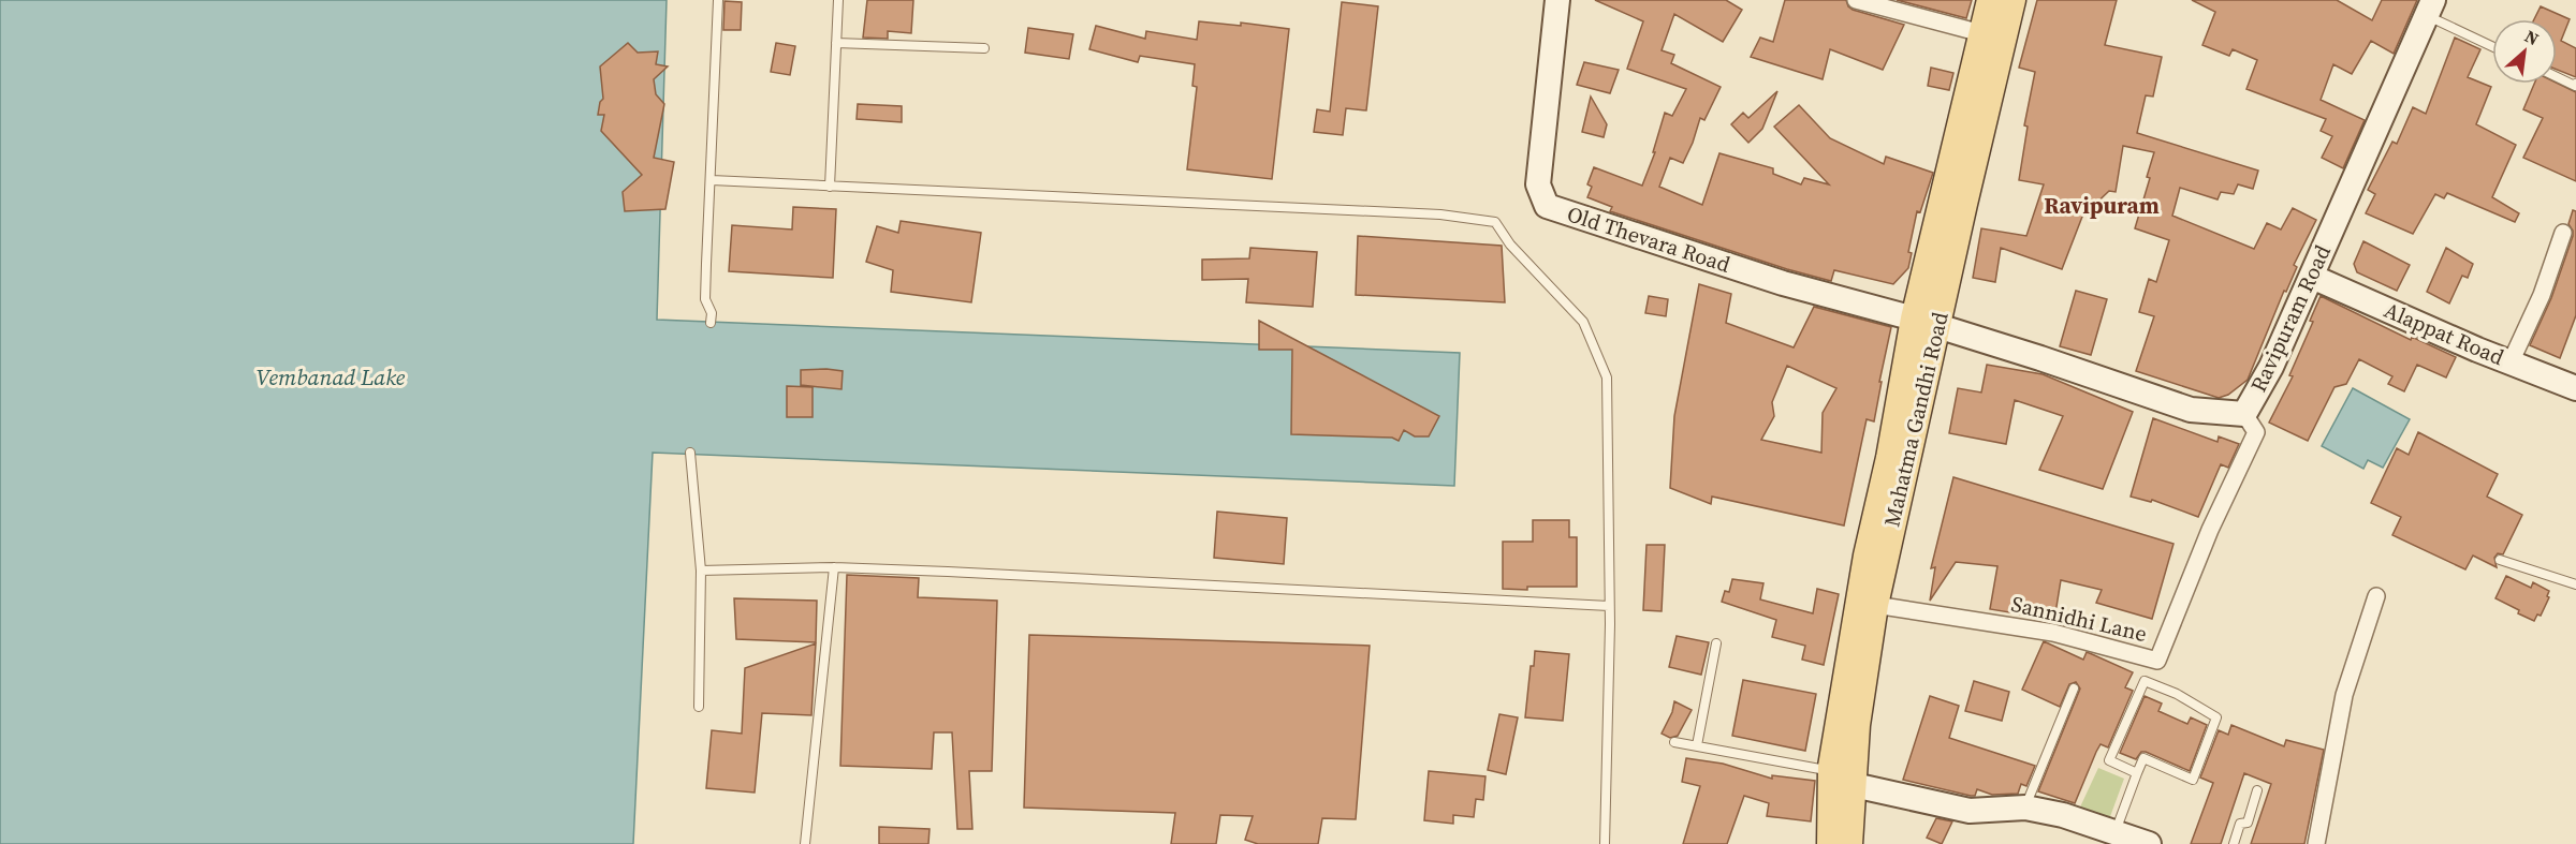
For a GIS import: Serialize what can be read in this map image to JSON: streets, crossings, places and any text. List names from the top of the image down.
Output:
{
  "streets": {
    "main road": ["Mahatma Gandhi Road"],
    "street": [
      "Old Thevara Road",
      "Ravipuram Road",
      "Alappat Road",
      "Sannidhi Lane"
    ]
  },
  "crossings": [
    ["Old Thevara Road", "Ravipuram Road"],
    ["Old Thevara Road", "Mahatma Gandhi Road"],
    ["Ravipuram Road", "Alappat Road"],
    ["Ravipuram Road", "Mahatma Gandhi Road"],
    ["Ravipuram Road", "Sannidhi Lane"],
    ["Mahatma Gandhi Road", "Sannidhi Lane"]
  ],
  "districts": ["Ravipuram"],
  "water": ["Vembanad Lake"],
  "north": "top right"
}
